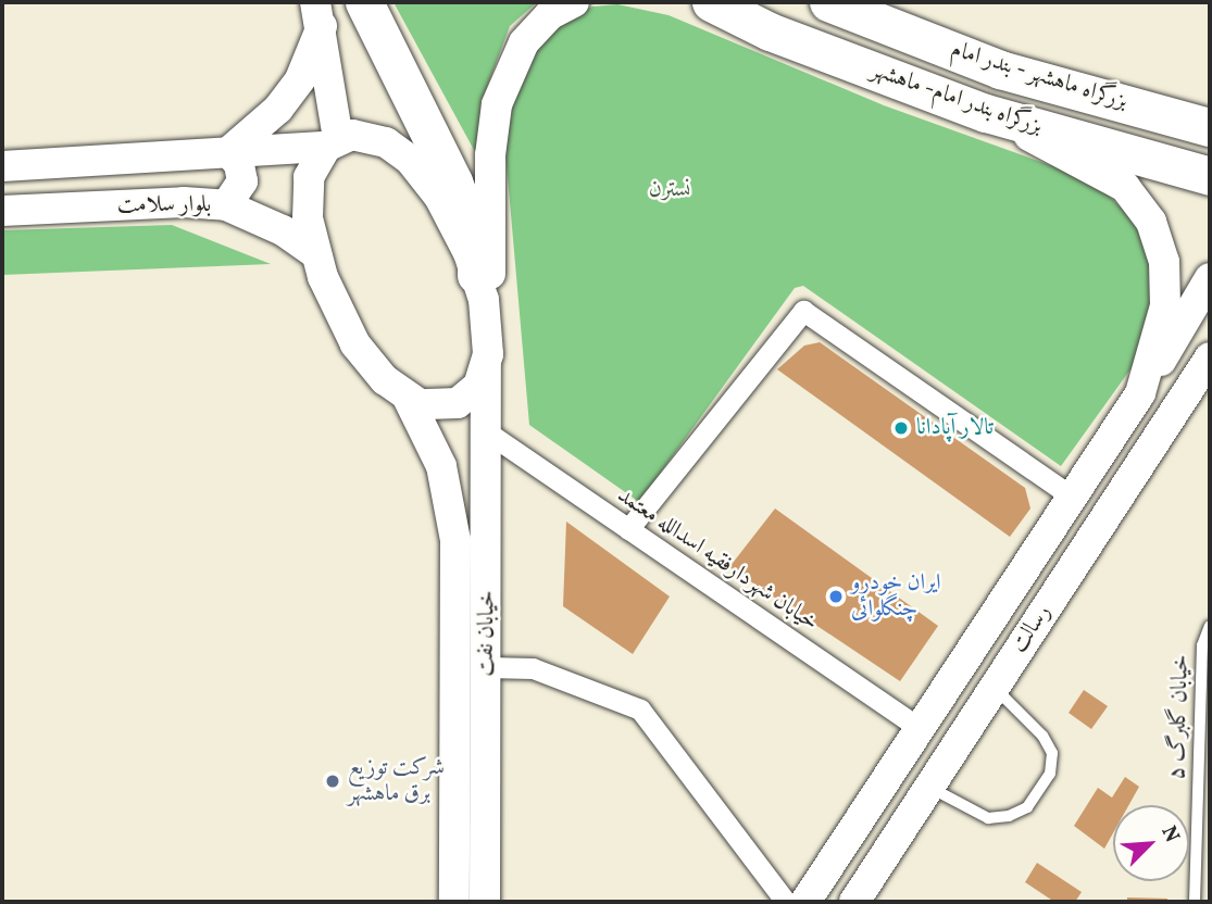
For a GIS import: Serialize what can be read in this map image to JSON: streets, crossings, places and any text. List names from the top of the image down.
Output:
{
  "streets": {
    "highway": ["بزرگراه ماهشهر - بندر امام", "بزرگراه بندر امام- ماهشهر"],
    "main road": ["بلوار سلامت", "رسالت", "خیابان نفت"],
    "street": ["خیابان شهردارفقیه اسدالله معتمد"],
    "lane": ["خیابان گلبرگ ۵"]
  },
  "crossings": [
    ["بزرگراه بندر امام- ماهشهر", "رسالت"],
    ["بلوار سلامت", "خیابان نفت"],
    ["خیابان شهردارفقیه اسدالله معتمد", "رسالت"],
    ["خیابان شهردارفقیه اسدالله معتمد", "خیابان نفت"]
  ],
  "parks": ["نسترن"],
  "places": ["تالار آپادانا", "ایران خودرو چنگلوائی", "شرکت توزیع برق ماهشهر"],
  "north": "top right"
}
